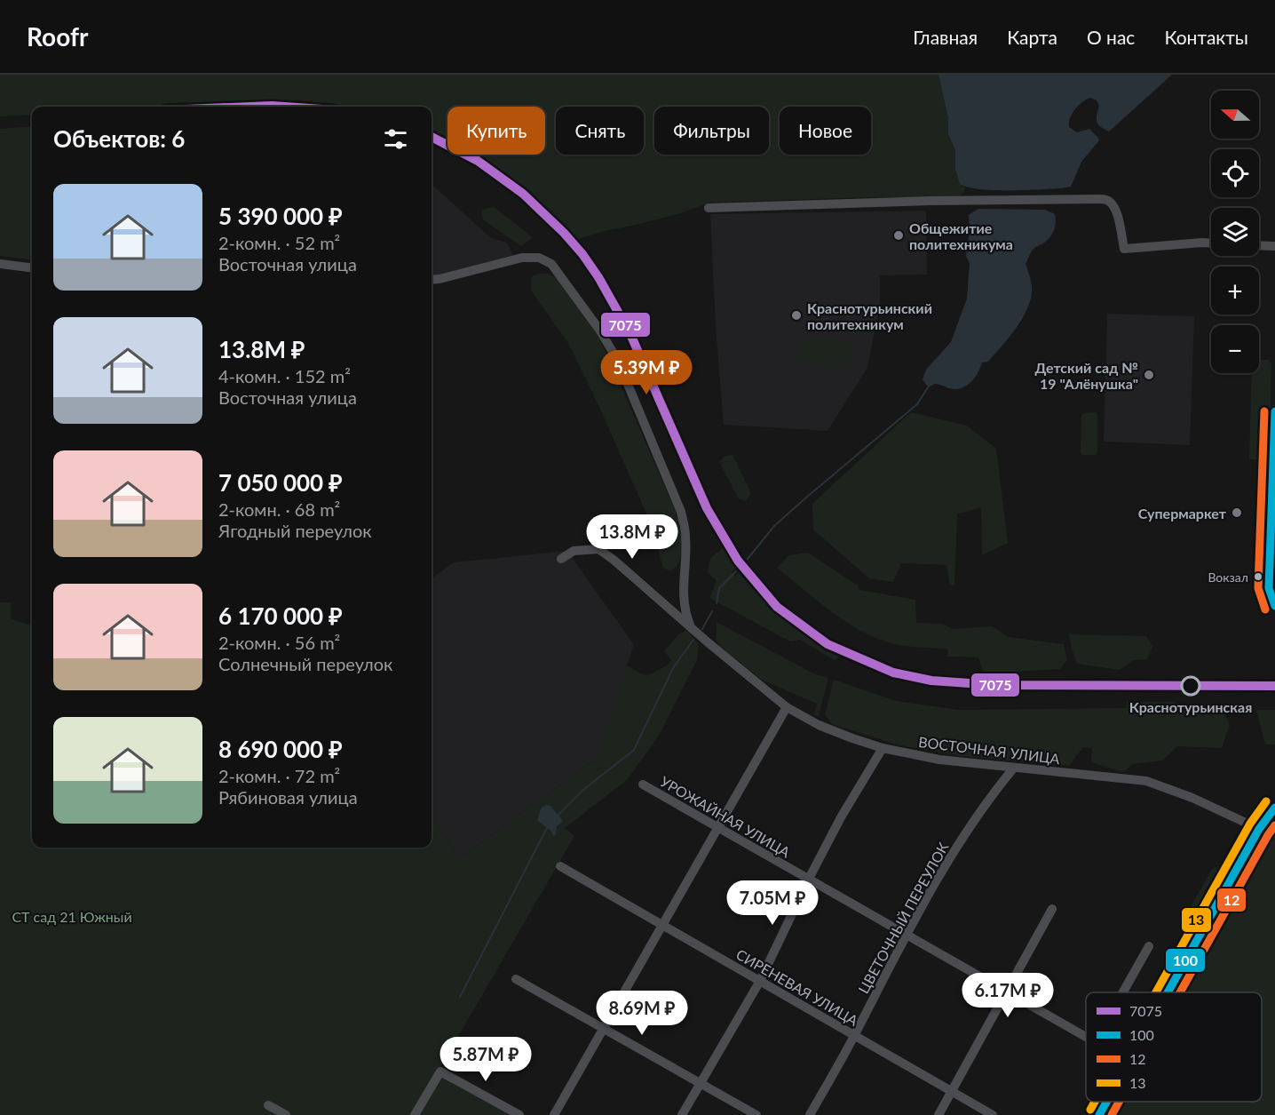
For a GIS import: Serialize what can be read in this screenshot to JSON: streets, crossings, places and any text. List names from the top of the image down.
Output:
{
  "streets": {
    "street": [
      "ВОСТОЧНАЯ УЛИЦА",
      "УРОЖАЙНАЯ УЛИЦА",
      "ЦВЕТОЧНЫЙ ПЕРЕУЛОК",
      "СИРЕНЕВАЯ УЛИЦА"
    ]
  },
  "crossings": [
    ["ВОСТОЧНАЯ УЛИЦА", "ЦВЕТОЧНЫЙ ПЕРЕУЛОК"],
    ["УРОЖАЙНАЯ УЛИЦА", "ЦВЕТОЧНЫЙ ПЕРЕУЛОК"],
    ["ЦВЕТОЧНЫЙ ПЕРЕУЛОК", "СИРЕНЕВАЯ УЛИЦА"]
  ],
  "parks": ["СТ сад 21 Южный"],
  "places": [
    "Общежитие политехникума",
    "Краснотурьинский политехникум",
    "Детский сад № 19 \"Алёнушка\"",
    "Супермаркет",
    "Вокзал",
    "Краснотурьинская"
  ],
  "lines": [
    "transit line 7075",
    "transit line 100",
    "transit line 12",
    "transit line 13"
  ],
  "legend": [
    "7075",
    "100",
    "12",
    "13"
  ],
  "north": "left",
  "page": {
    "header": "Roofr",
    "nav": [
      "Главная",
      "Карта",
      "О нас",
      "Контакты"
    ],
    "map_buttons": ["+", "−"],
    "chip": [
      "Купить",
      "Снять",
      "Фильтры",
      "Новое"
    ],
    "heading": "Объектов: 6",
    "list": [
      {
        "name": "5 390 000 ₽",
        "note": "2-комн. · 52 m² · Восточная улица"
      },
      {
        "name": "13.8M ₽",
        "note": "4-комн. · 152 m² · Восточная улица"
      },
      {
        "name": "7 050 000 ₽",
        "note": "2-комн. · 68 m² · Ягодный переулок"
      },
      {
        "name": "6 170 000 ₽",
        "note": "2-комн. · 56 m² · Солнечный переулок"
      },
      {
        "name": "8 690 000 ₽",
        "note": "2-комн. · 72 m² · Рябиновая улица"
      }
    ],
    "price": [
      "5.39M ₽",
      "13.8M ₽",
      "7.05M ₽",
      "6.17M ₽",
      "8.69M ₽",
      "5.87M ₽"
    ]
  }
}
